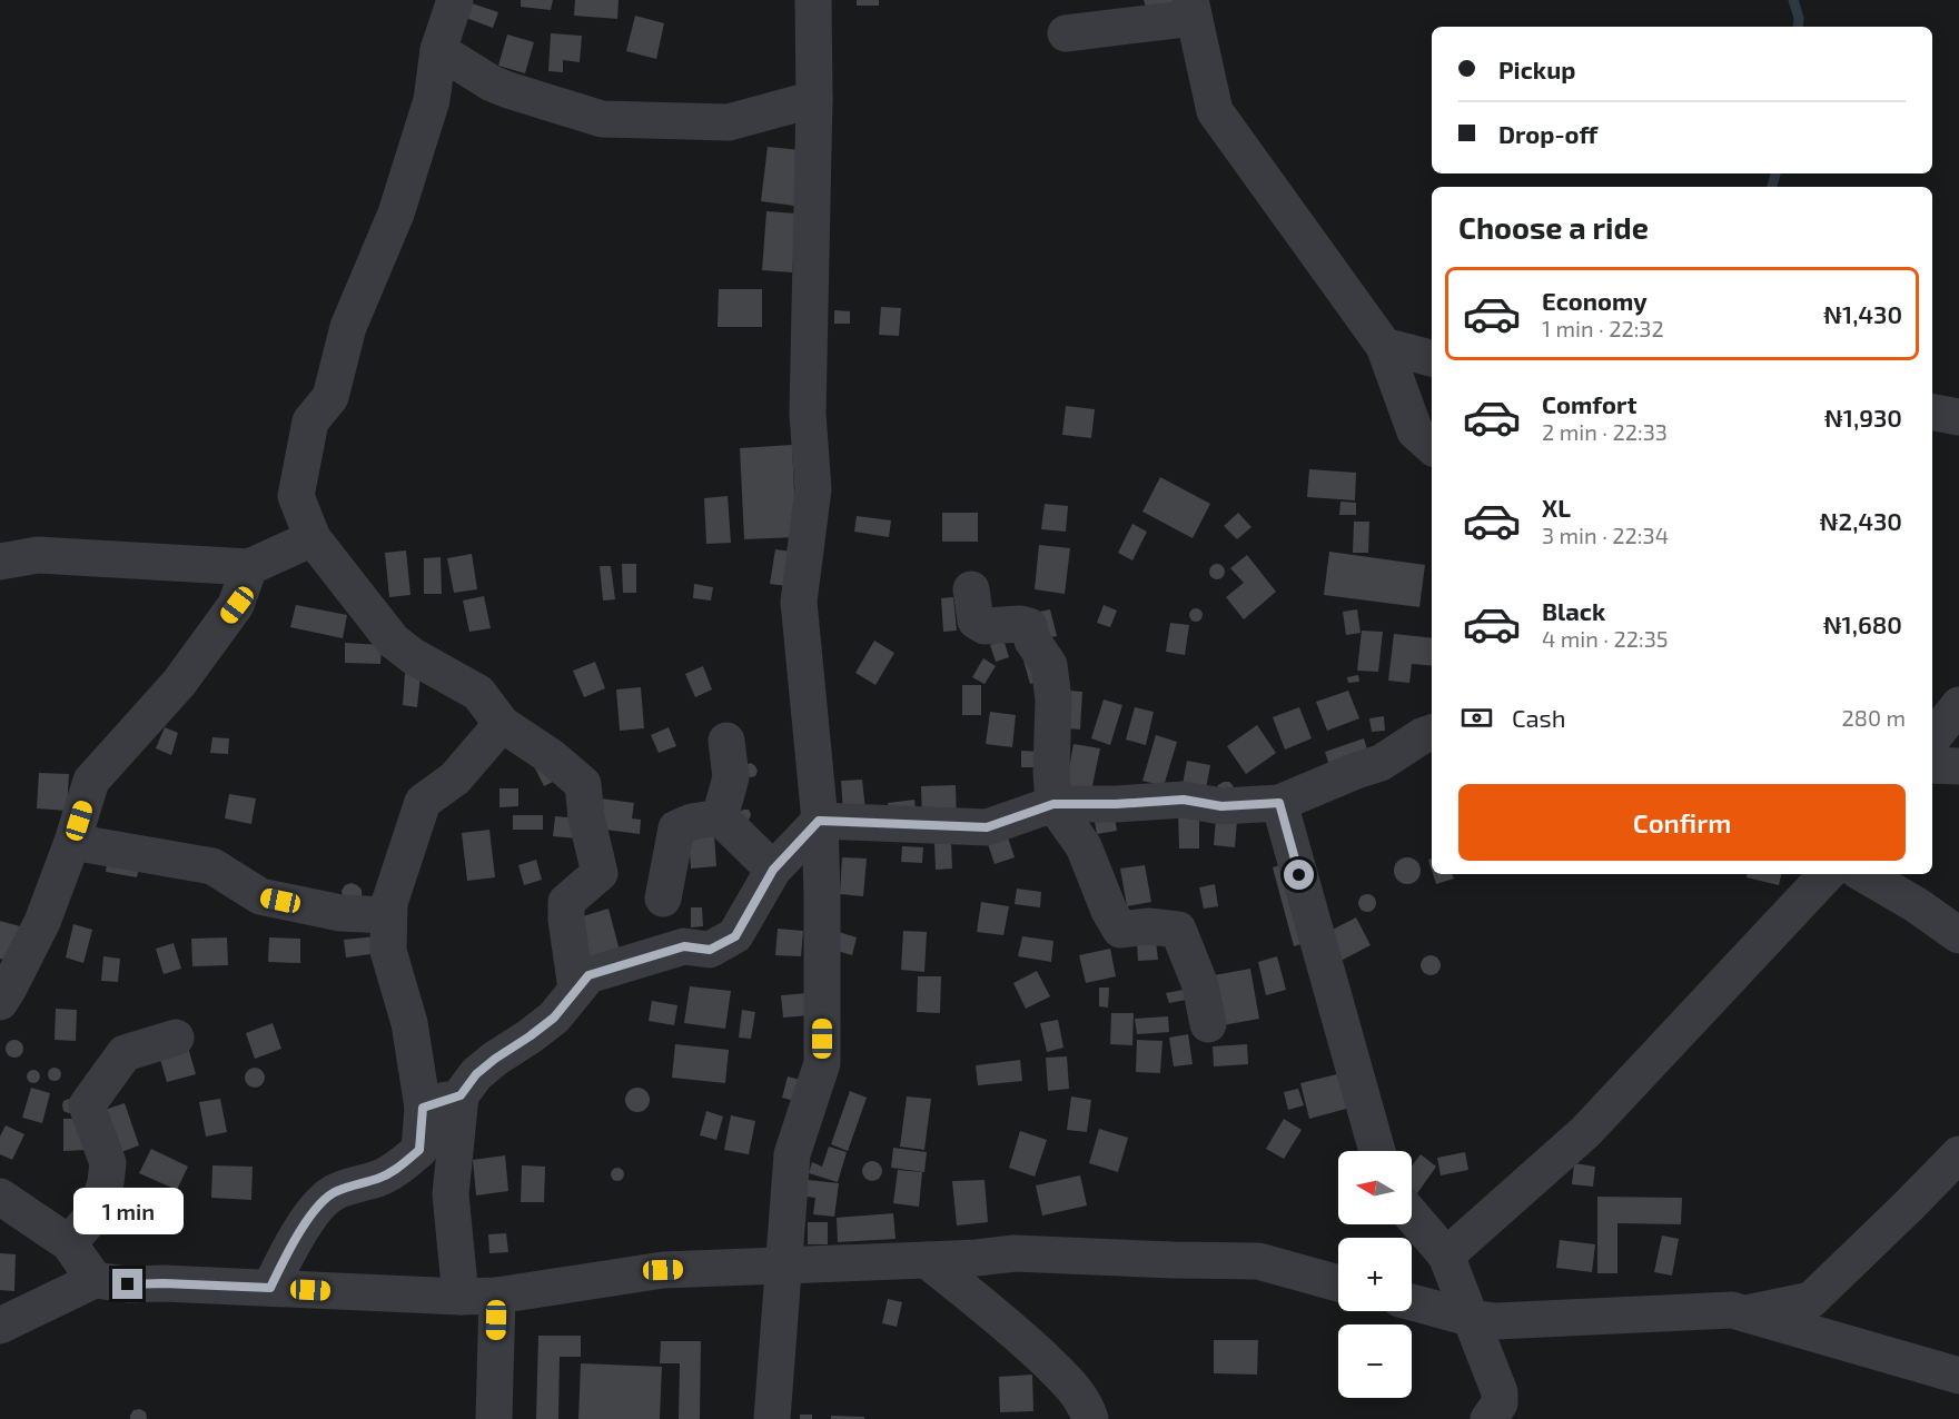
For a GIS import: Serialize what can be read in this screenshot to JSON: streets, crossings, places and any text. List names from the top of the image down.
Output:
{
  "north": "left",
  "page": {
    "banner": ["Pickup", "Drop-off"],
    "heading": "Choose a ride",
    "list": [
      {
        "name": "Economy",
        "note": "1 min · 22:32",
        "value": "₦1,430"
      },
      {
        "name": "Comfort",
        "note": "2 min · 22:33",
        "value": "₦1,930"
      },
      {
        "name": "XL",
        "note": "3 min · 22:34",
        "value": "₦2,430"
      },
      {
        "name": "Black",
        "note": "4 min · 22:35",
        "value": "₦1,680"
      }
    ],
    "pay": ["Cash", "280 m"],
    "buttons": "Confirm",
    "map_buttons": ["+", "−"],
    "bubble": "1 min"
  }
}
